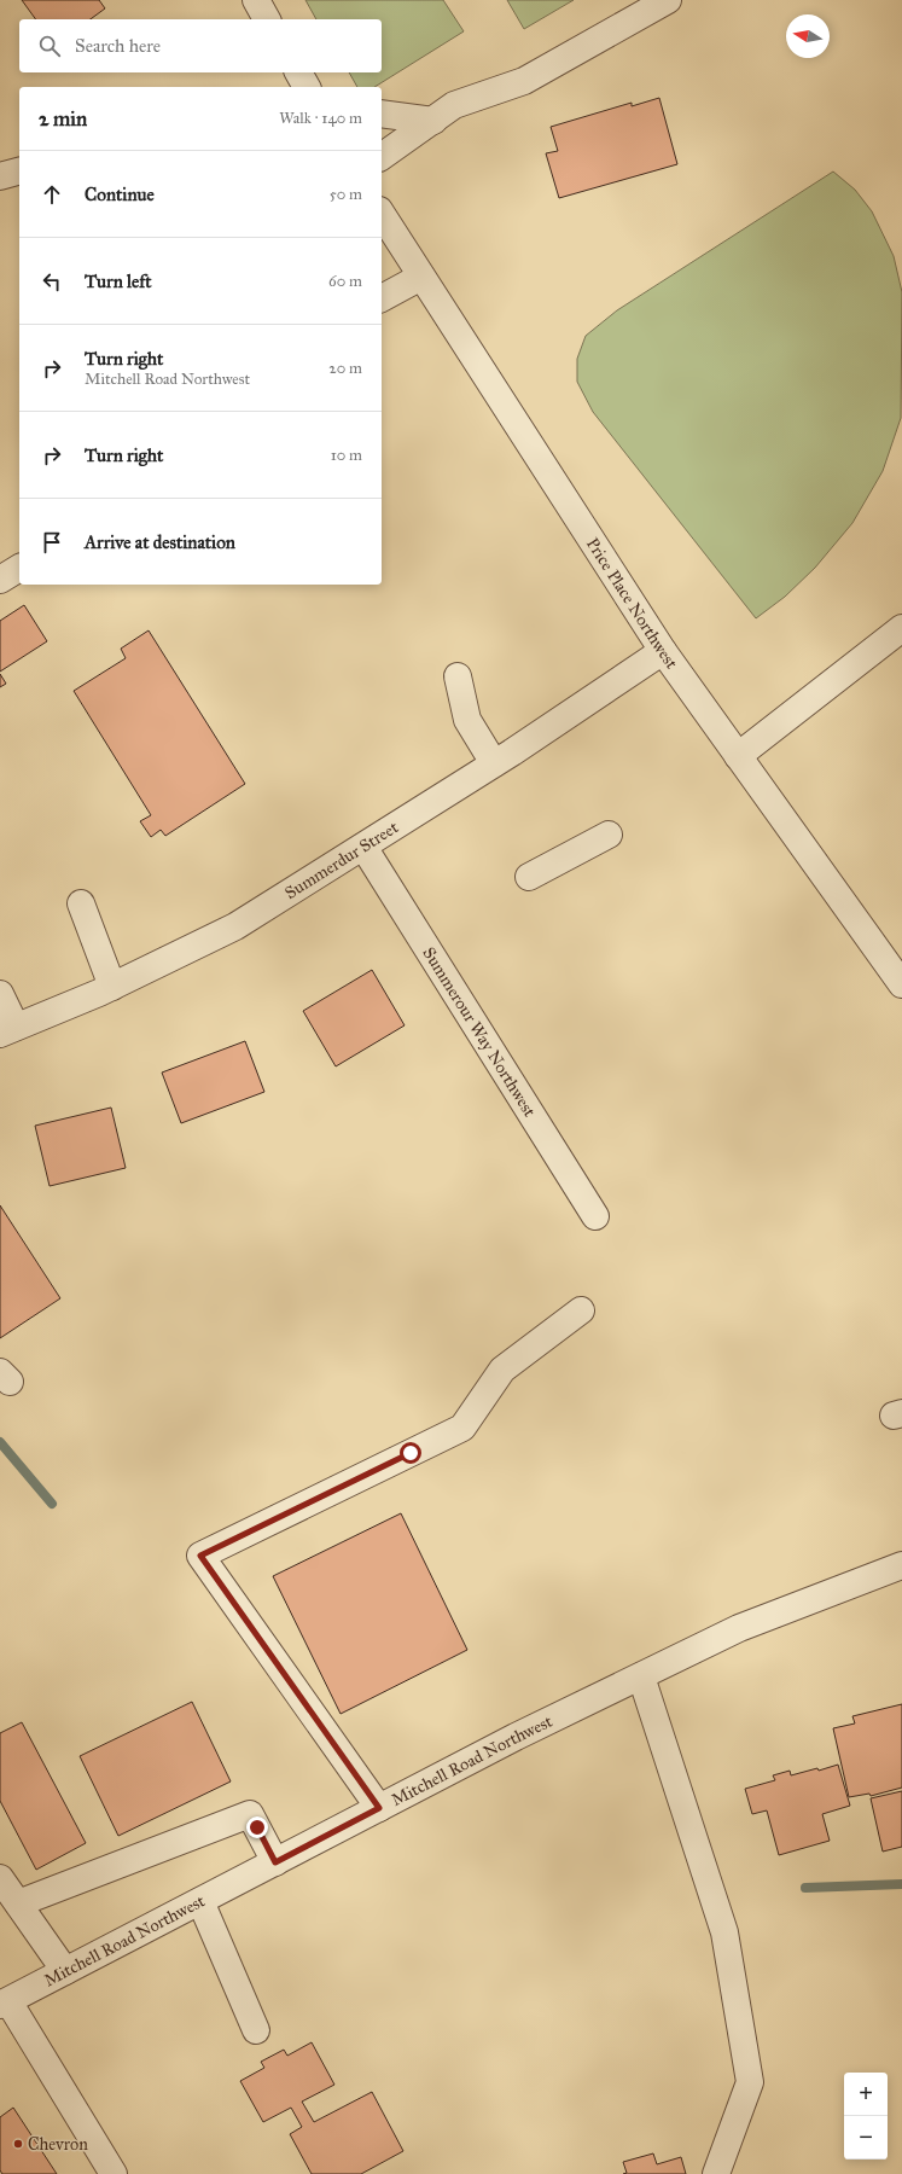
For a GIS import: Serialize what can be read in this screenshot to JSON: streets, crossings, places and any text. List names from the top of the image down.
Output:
{
  "streets": {
    "street": [
      "Price Place Northwest",
      "Summerdur Street",
      "Summerour Way Northwest",
      "Mitchell Road Northwest"
    ]
  },
  "crossings": [
    ["Price Place Northwest", "Summerdur Street"],
    ["Summerdur Street", "Summerour Way Northwest"]
  ],
  "places": ["Chevron"],
  "north": "left",
  "page": {
    "search": "Search here",
    "heading": ["2 min", "Walk · 140 m"],
    "list": [
      ["Continue", "50 m"],
      ["Turn left", "60 m"],
      ["Turn right", "Mitchell Road Northwest", "20 m"],
      ["Turn right", "10 m"],
      "Arrive at destination"
    ],
    "map_buttons": ["+", "−"]
  }
}
